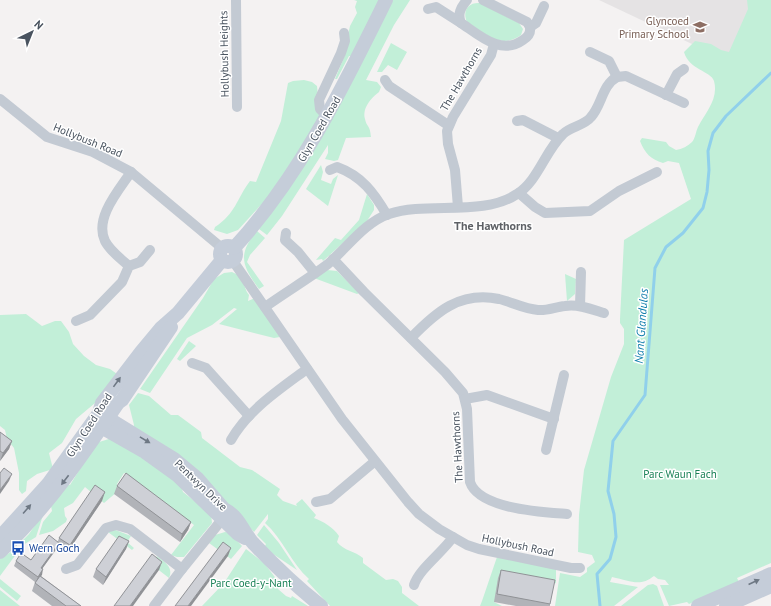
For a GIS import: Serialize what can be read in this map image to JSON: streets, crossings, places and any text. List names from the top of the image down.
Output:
{
  "streets": {
    "street": [
      "Hollybush Heights",
      "The Hawthorns",
      "Glyn Coed Road",
      "Hollybush Road",
      "Pentwyn Drive"
    ]
  },
  "crossings": [
    ["Glyn Coed Road", "Hollybush Road"],
    ["Glyn Coed Road", "Pentwyn Drive"]
  ],
  "districts": ["The Hawthorns"],
  "water": ["Nant Glandulas"],
  "parks": ["Parc Waun Fach", "Parc Coed-y-Nant"],
  "places": {
    "school or university": ["Glyncoed Primary School"],
    "bus stop": ["Wern Goch"]
  },
  "north": "top right"
}
